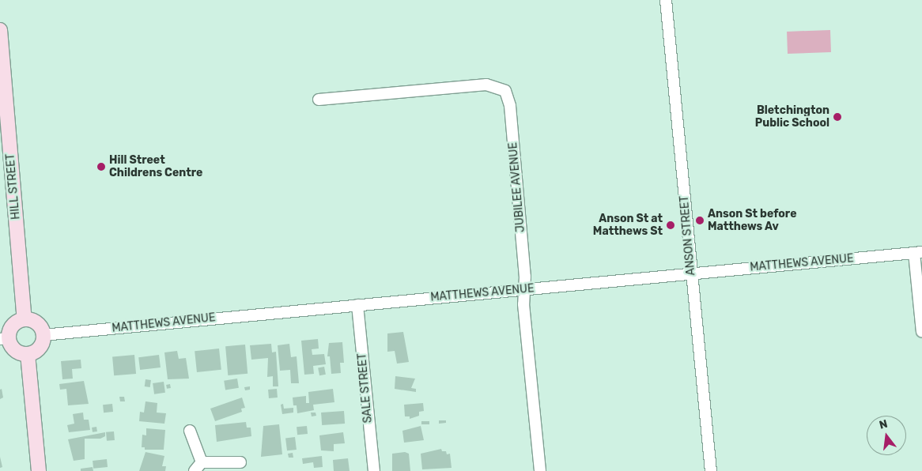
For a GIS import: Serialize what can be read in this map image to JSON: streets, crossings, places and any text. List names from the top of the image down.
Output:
{
  "streets": {
    "main road": ["HILL STREET"],
    "street": [
      "JUBILEE AVENUE",
      "ANSON STREET",
      "MATTHEWS AVENUE",
      "SALE STREET"
    ]
  },
  "crossings": [
    ["HILL STREET", "MATTHEWS AVENUE"],
    ["JUBILEE AVENUE", "MATTHEWS AVENUE"],
    ["ANSON STREET", "MATTHEWS AVENUE"],
    ["MATTHEWS AVENUE", "SALE STREET"]
  ],
  "places": [
    "Bletchington Public School",
    "Hill Street Childrens Centre",
    "Anson St before Matthews Av",
    "Anson St at Matthews St"
  ],
  "north": "top"
}
